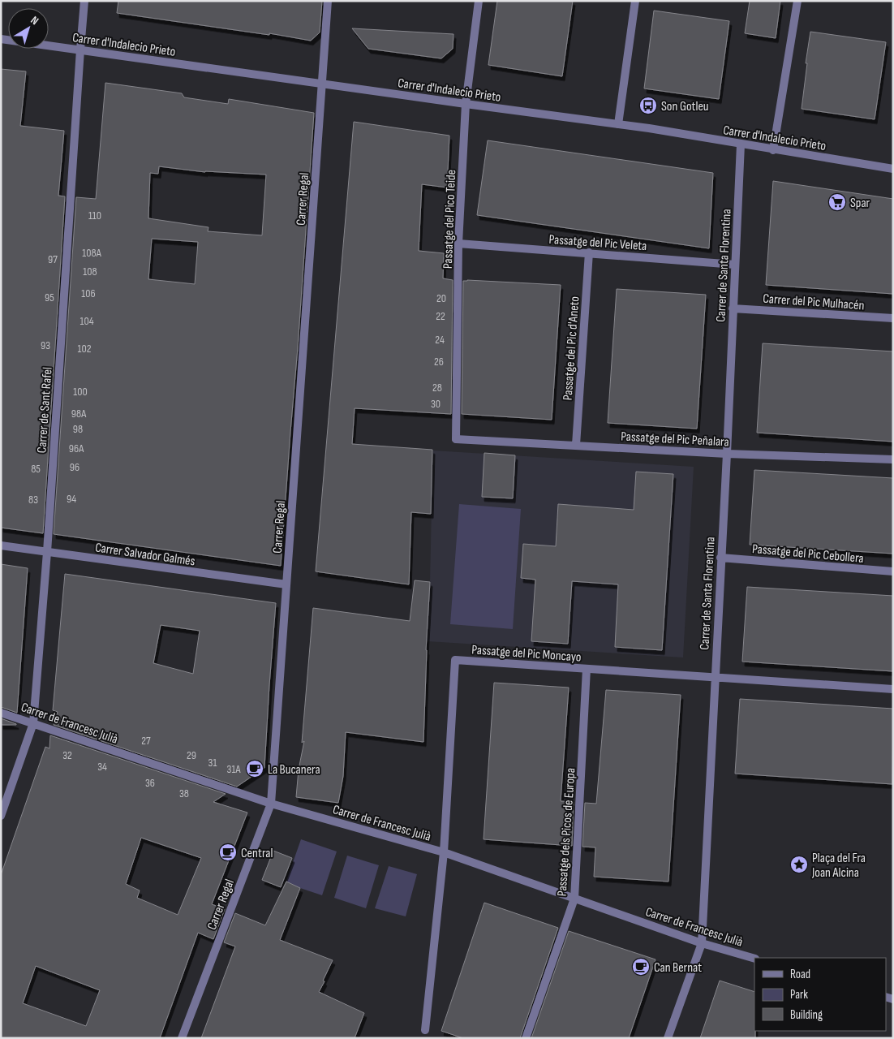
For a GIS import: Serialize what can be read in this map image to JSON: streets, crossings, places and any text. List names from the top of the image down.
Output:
{
  "streets": {
    "street": [
      "Carrer d'Indalecio Prieto",
      "Carrer Regal",
      "Passatge del Pico Teide",
      "Passatge del Pic Veleta",
      "Carrer de Santa Florentina",
      "Carrer del Pic Mulhacén",
      "Passatge del Pic d'Aneto",
      "Carrer de Sant Rafel",
      "Passatge del Pic Peñalara",
      "Passatge del Pic Cebollera",
      "Carrer Salvador Galmés",
      "Passatge del Pic Moncayo",
      "Carrer de Francesc Julià",
      "Passatge dels Picos de Europa"
    ]
  },
  "crossings": [
    ["Carrer d'Indalecio Prieto", "Carrer Regal"],
    ["Carrer d'Indalecio Prieto", "Passatge del Pico Teide"],
    ["Carrer d'Indalecio Prieto", "Carrer de Santa Florentina"],
    ["Carrer d'Indalecio Prieto", "Carrer de Sant Rafel"],
    ["Carrer Regal", "Carrer Salvador Galmés"],
    ["Carrer Regal", "Carrer de Francesc Julià"],
    ["Passatge del Pico Teide", "Passatge del Pic Veleta"],
    ["Passatge del Pico Teide", "Passatge del Pic Peñalara"],
    ["Passatge del Pic Veleta", "Carrer de Santa Florentina"],
    ["Passatge del Pic Veleta", "Passatge del Pic d'Aneto"],
    ["Carrer de Santa Florentina", "Carrer del Pic Mulhacén"],
    ["Carrer de Santa Florentina", "Passatge del Pic Peñalara"],
    ["Carrer de Santa Florentina", "Passatge del Pic Cebollera"],
    ["Carrer de Santa Florentina", "Passatge del Pic Moncayo"],
    ["Carrer de Santa Florentina", "Carrer de Francesc Julià"],
    ["Passatge del Pic d'Aneto", "Passatge del Pic Peñalara"],
    ["Carrer de Sant Rafel", "Carrer Salvador Galmés"],
    ["Carrer de Sant Rafel", "Carrer de Francesc Julià"],
    ["Passatge del Pic Moncayo", "Carrer de Francesc Julià"],
    ["Passatge del Pic Moncayo", "Passatge dels Picos de Europa"],
    ["Carrer de Francesc Julià", "Passatge dels Picos de Europa"]
  ],
  "places": {
    "bus stop": ["Son Gotleu"],
    "supermarket": ["Spar"],
    "cafe": ["La Bucanera", "Central", "Can Bernat"],
    "place": ["Plaça del Fra Joan Alcina"]
  },
  "house_numbers": [
    "110",
    "108A",
    "97",
    "108",
    "106",
    "95",
    "20",
    "22",
    "104",
    "24",
    "93",
    "102",
    "26",
    "28",
    "100",
    "30",
    "98A",
    "98",
    "96A",
    "96",
    "85",
    "94",
    "83",
    "27",
    "32",
    "29",
    "31",
    "34",
    "31A",
    "36",
    "38"
  ],
  "legend": ["Road", "Park", "Building"],
  "north": "top right"
}
